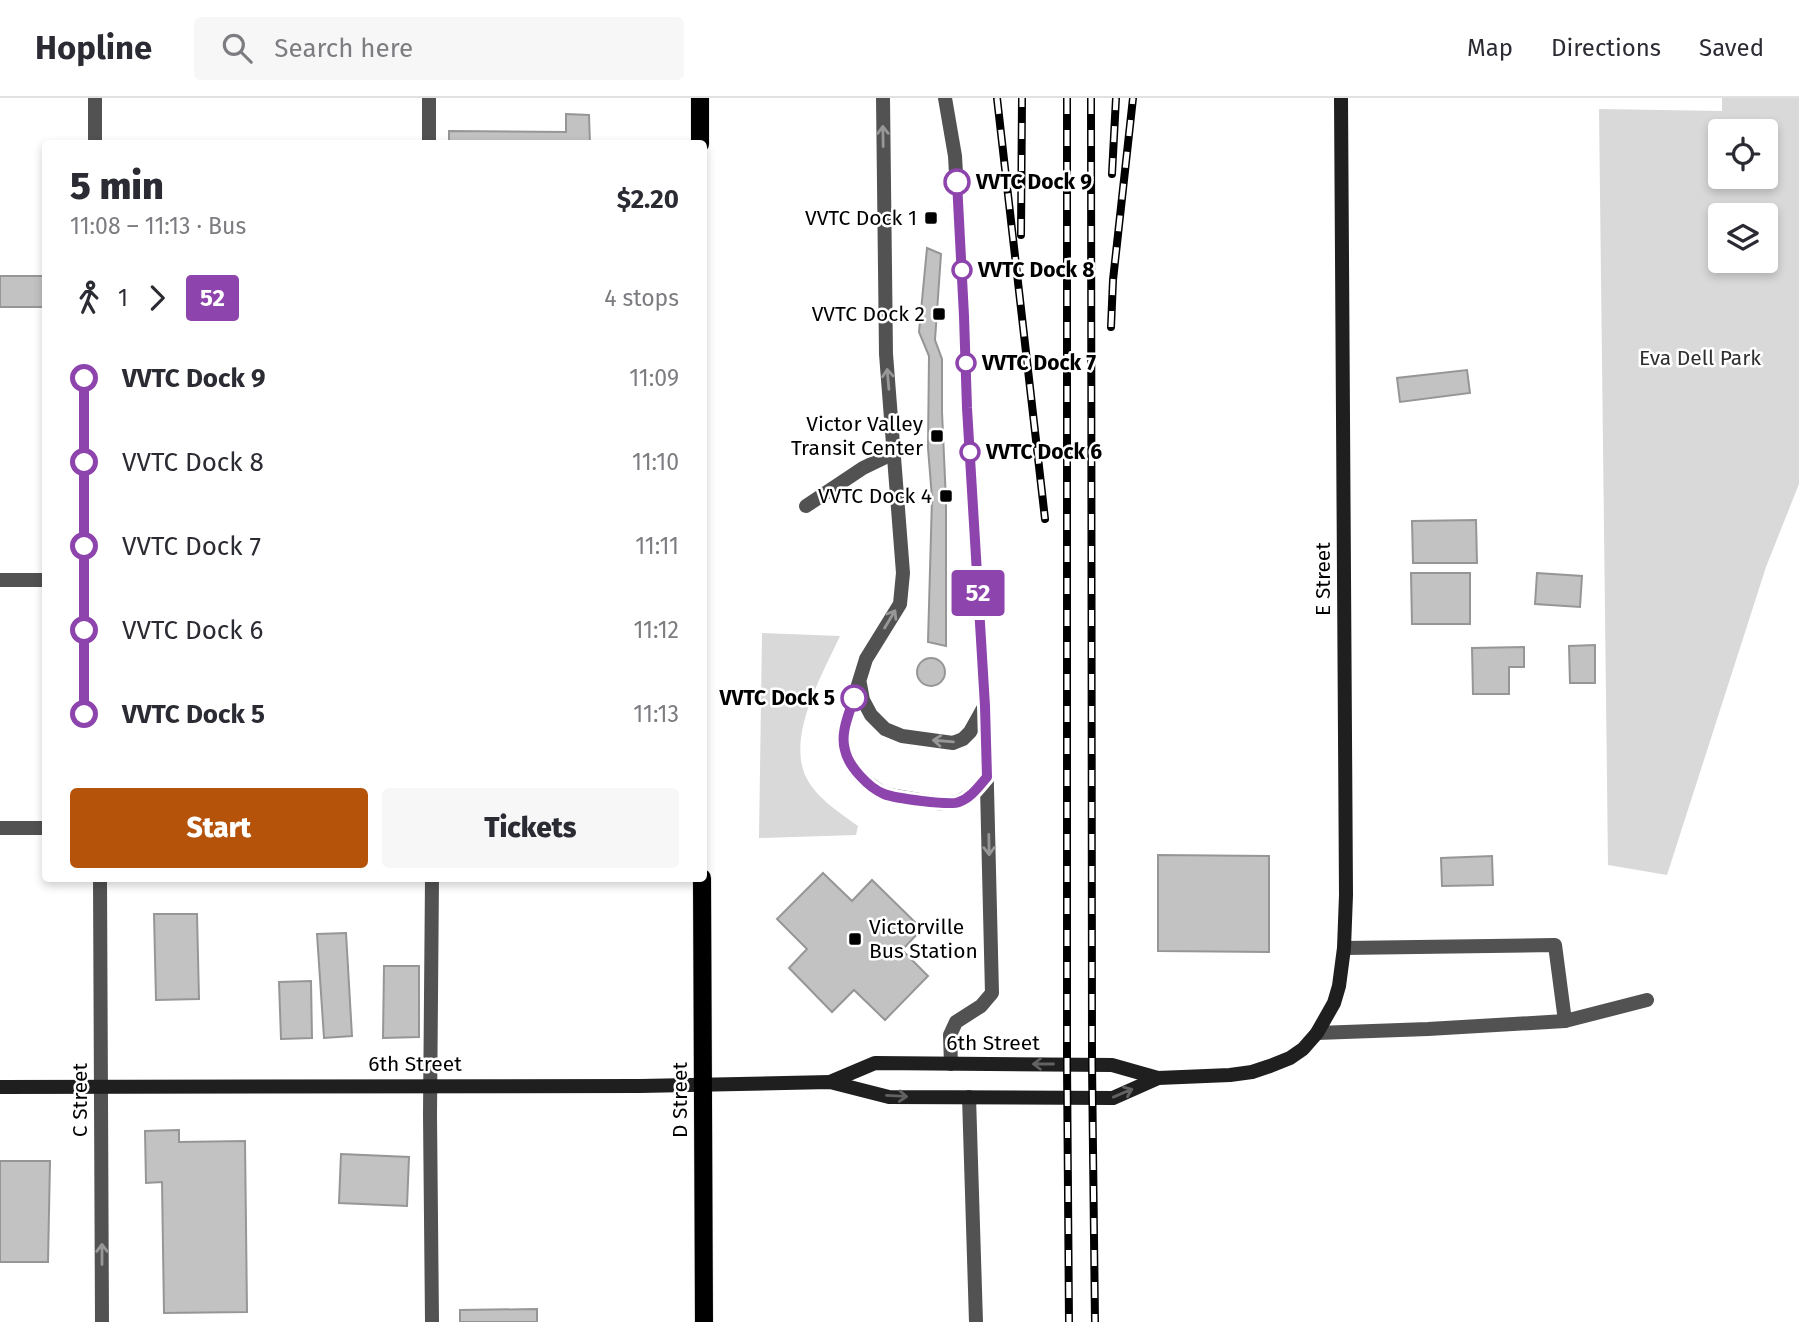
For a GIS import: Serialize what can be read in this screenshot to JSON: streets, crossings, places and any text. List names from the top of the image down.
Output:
{
  "streets": {
    "main road": ["D Street"],
    "street": ["E Street", "6th Street", "C Street"]
  },
  "crossings": [
    ["E Street", "6th Street"],
    ["6th Street", "C Street"],
    ["6th Street", "D Street"]
  ],
  "one_way": ["C Street"],
  "parks": ["Eva Dell Park"],
  "places": {
    "other": [
      "VVTC Dock 9",
      "VVTC Dock 8",
      "VVTC Dock 7",
      "VVTC Dock 6",
      "VVTC Dock 5"
    ],
    "transit": [
      "VVTC Dock 1",
      "VVTC Dock 2",
      "Victor Valley Transit Center",
      "VVTC Dock 4",
      "Victorville Bus Station"
    ]
  },
  "lines": ["bus line 52"],
  "page": {
    "header": "Hopline",
    "search": "Search here",
    "nav": ["Map", "Directions", "Saved"],
    "on_map": "52",
    "heading": ["5 min", "11:08 – 11:13 · Bus", "$2.20"],
    "legs": ["1", "52", "4 stops"],
    "list": [
      {
        "name": "VVTC Dock 9",
        "value": "11:09"
      },
      {
        "name": "VVTC Dock 8",
        "value": "11:10"
      },
      {
        "name": "VVTC Dock 7",
        "value": "11:11"
      },
      {
        "name": "VVTC Dock 6",
        "value": "11:12"
      },
      {
        "name": "VVTC Dock 5",
        "value": "11:13"
      }
    ],
    "buttons": ["Start", "Tickets"]
  }
}
